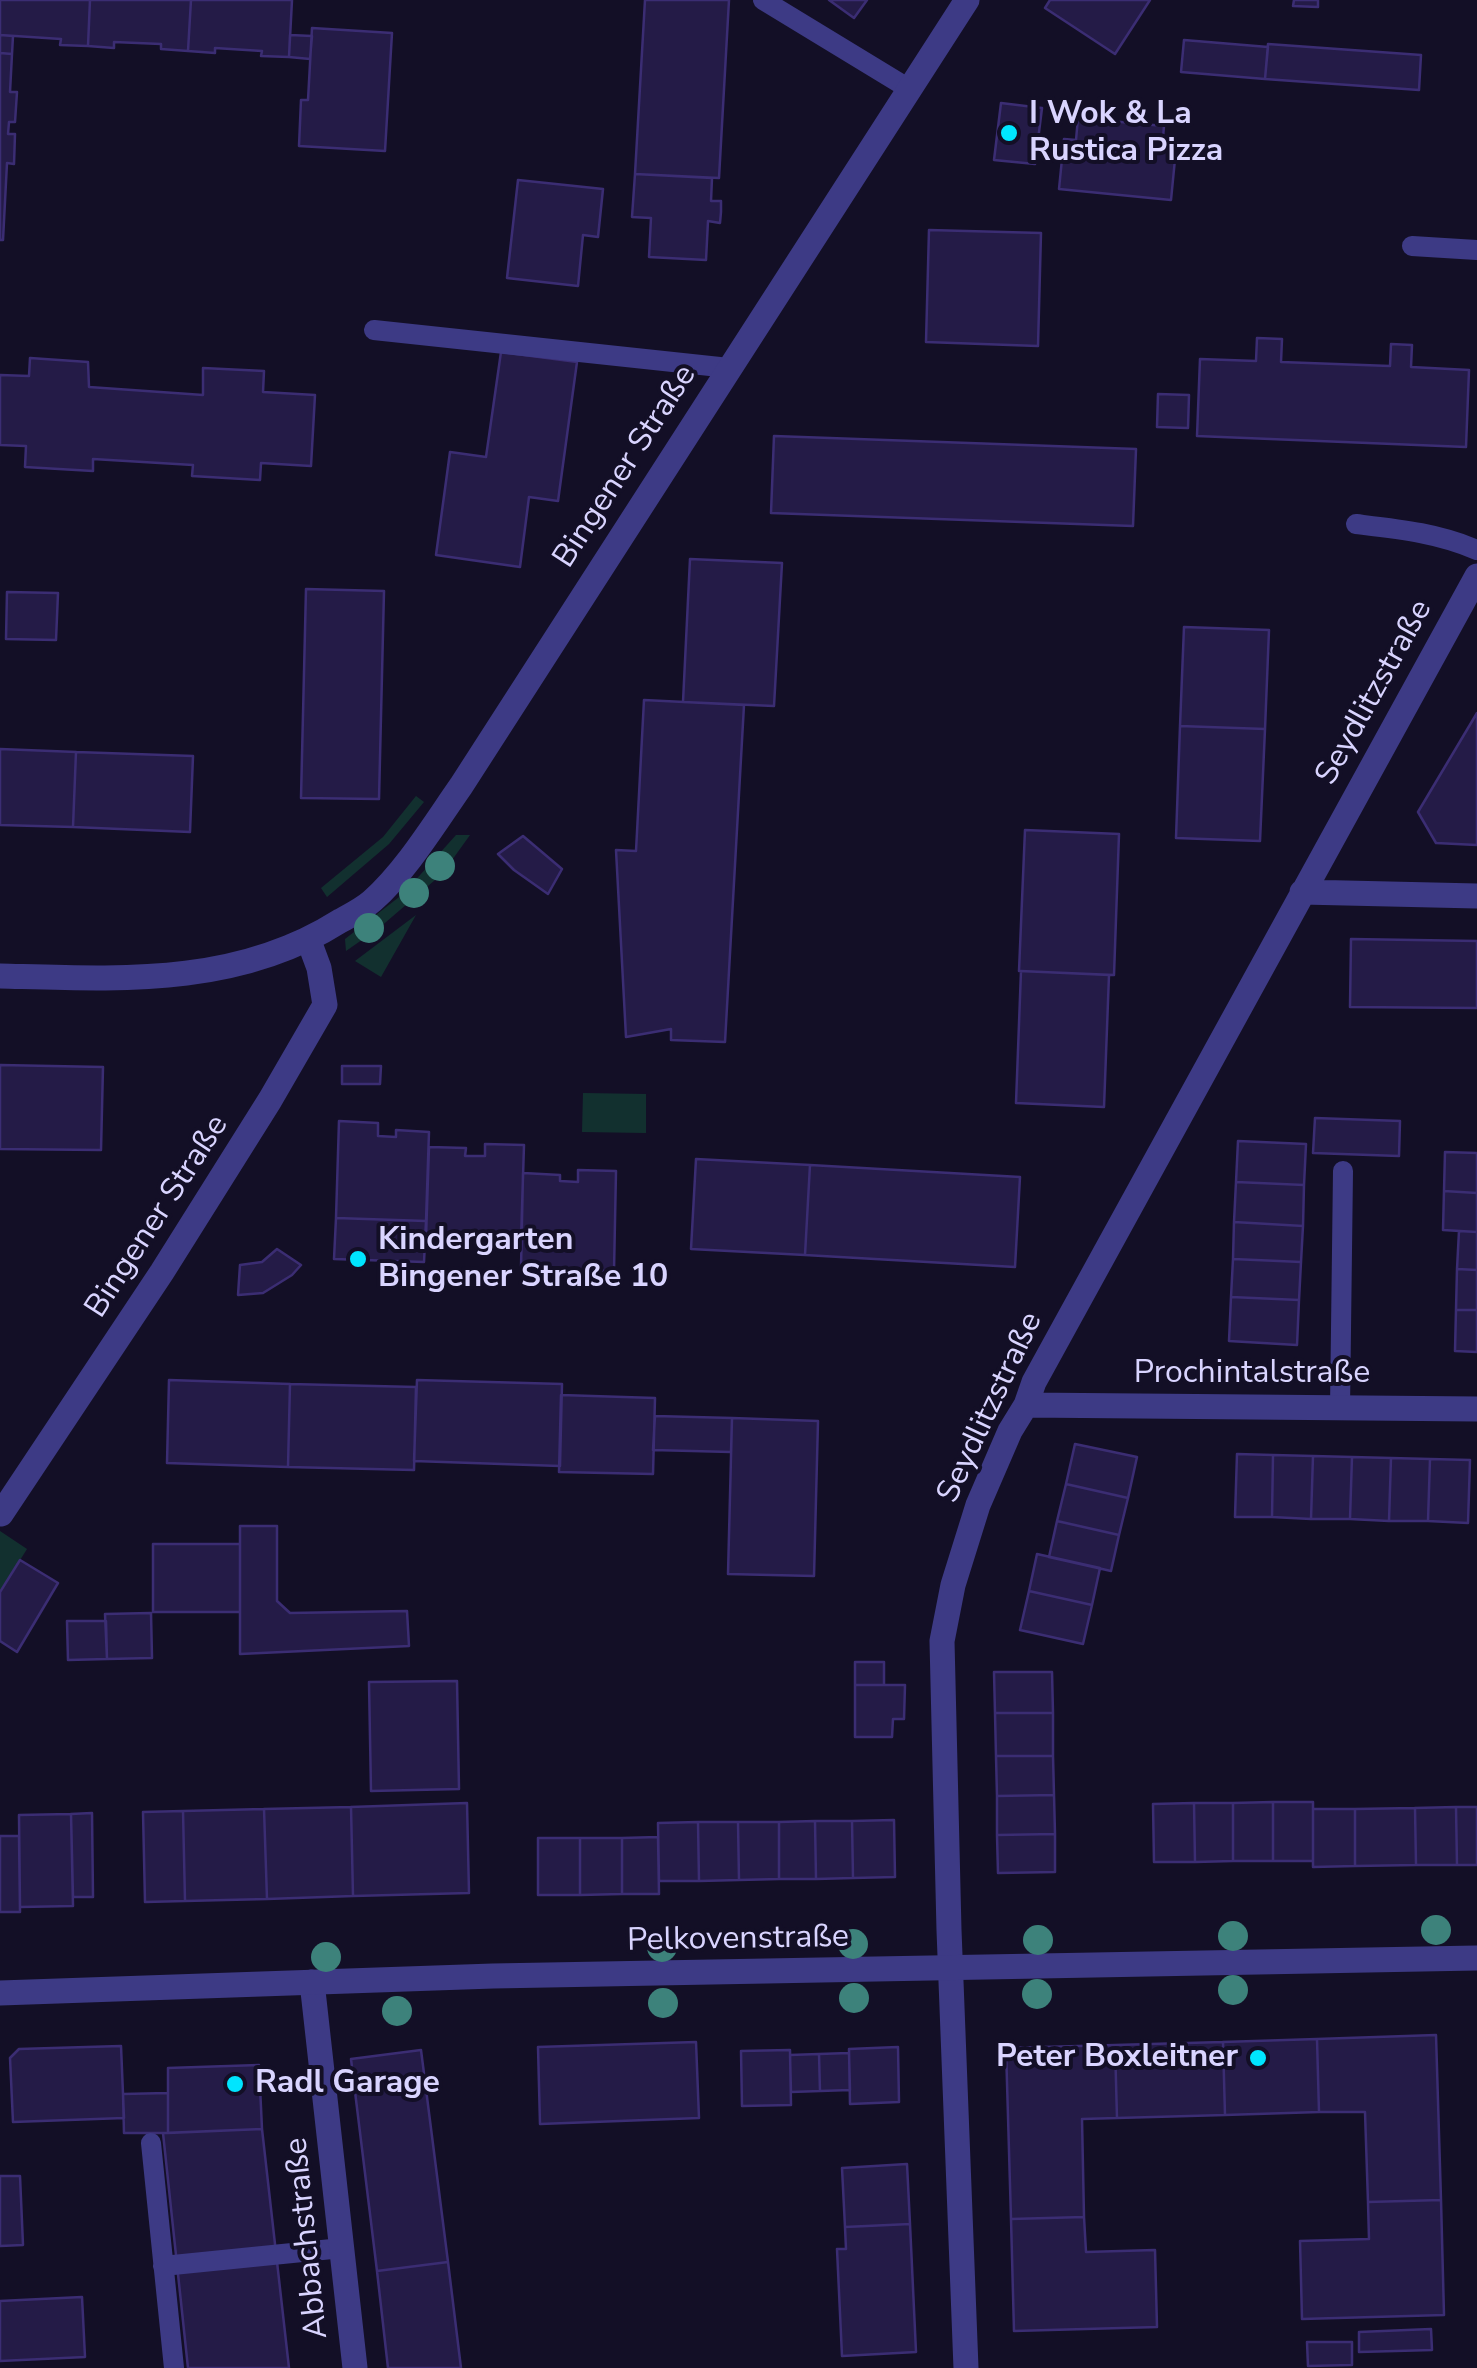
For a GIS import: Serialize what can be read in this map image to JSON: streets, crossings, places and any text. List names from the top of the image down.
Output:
{
  "streets": {
    "street": [
      "Bingener Straße",
      "Seydlitzstraße",
      "Prochintalstraße",
      "Pelkovenstraße",
      "Abbachstraße"
    ]
  },
  "crossings": [
    ["Seydlitzstraße", "Prochintalstraße"],
    ["Seydlitzstraße", "Pelkovenstraße"],
    ["Pelkovenstraße", "Abbachstraße"]
  ],
  "places": [
    "I Wok & La Rustica Pizza",
    "Kindergarten Bingener Straße 10",
    "Peter Boxleitner",
    "Radl Garage"
  ]
}
